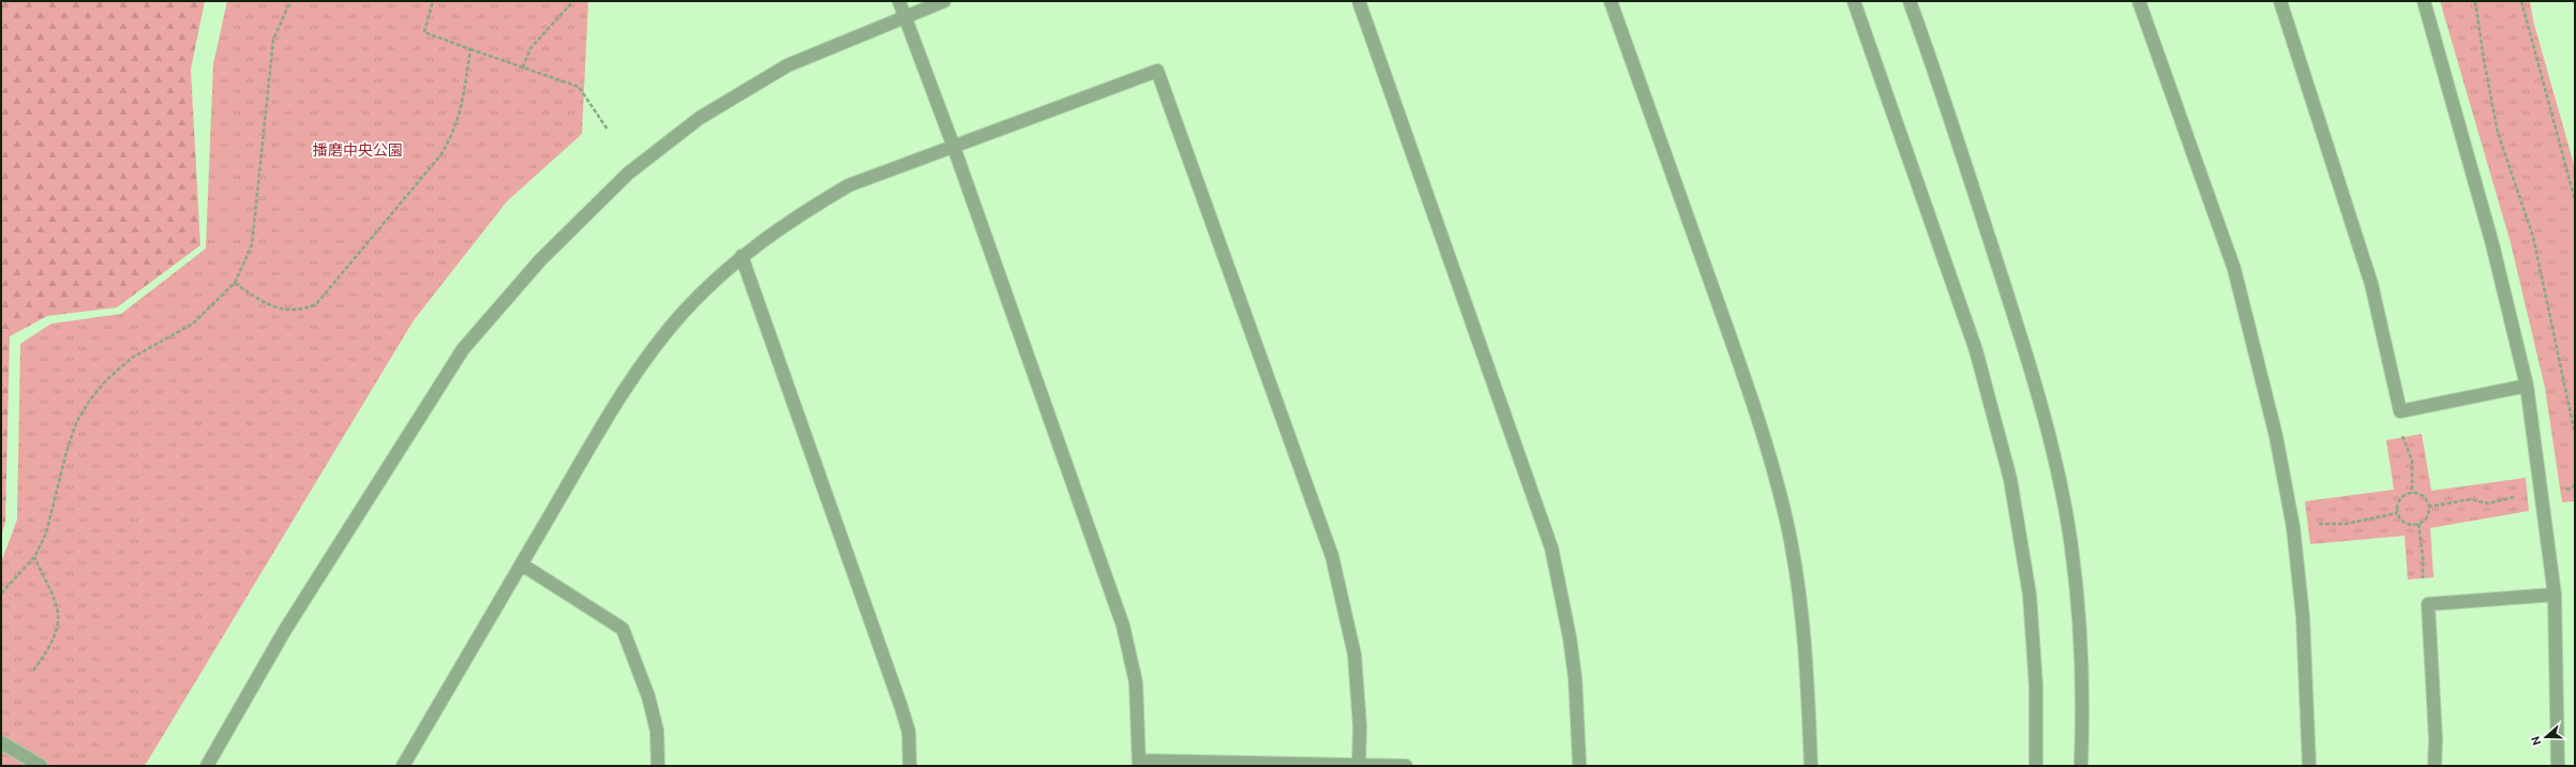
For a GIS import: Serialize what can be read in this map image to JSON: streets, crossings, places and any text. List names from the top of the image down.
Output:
{
  "parks": ["播磨中央公園"],
  "north": "left"
}
